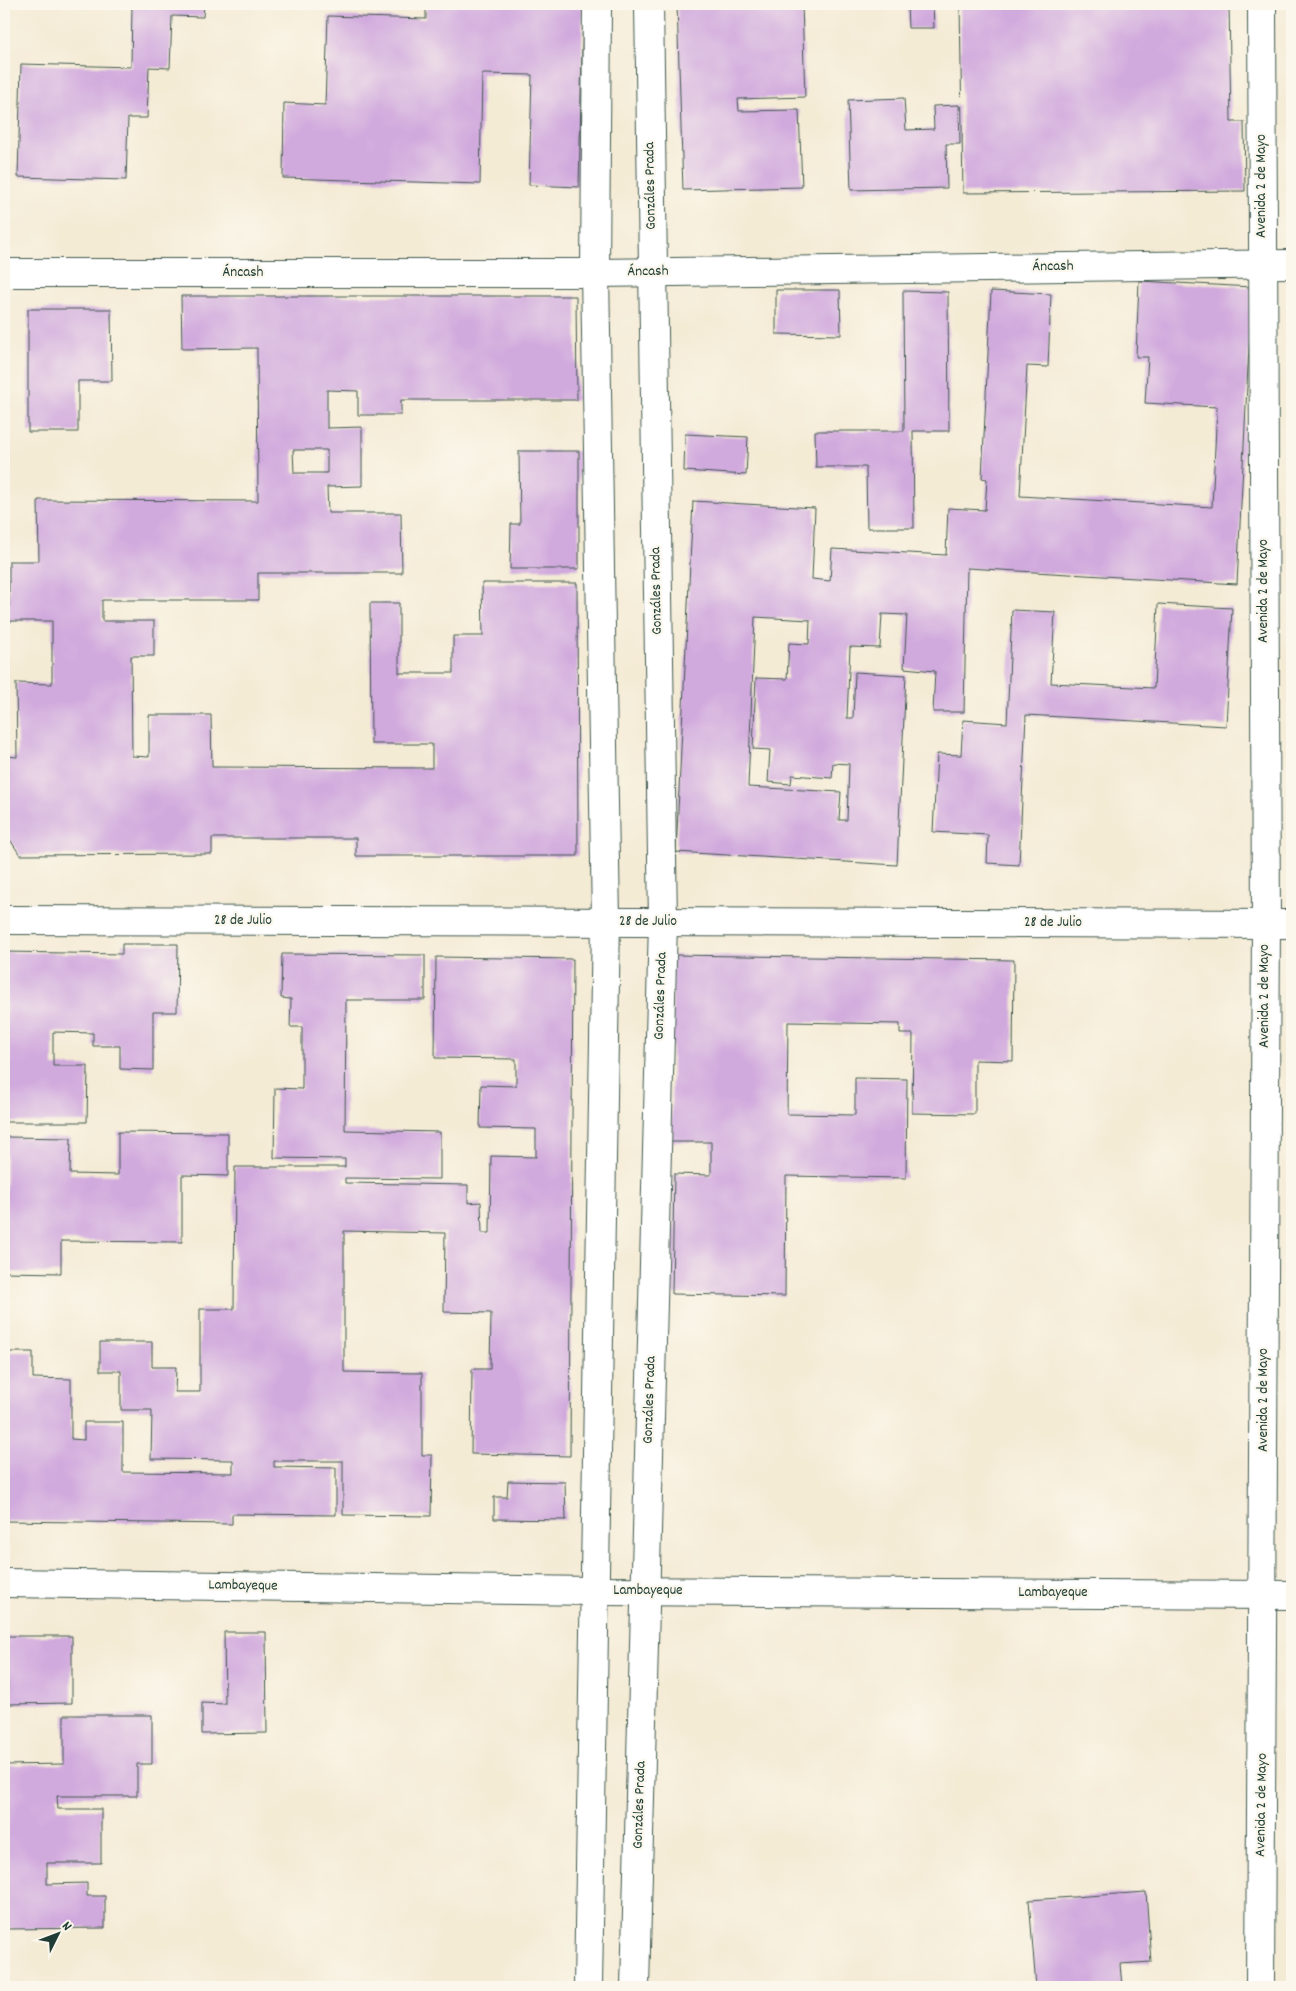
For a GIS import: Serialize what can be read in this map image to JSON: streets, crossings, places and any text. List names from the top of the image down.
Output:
{
  "streets": {
    "street": [
      "Gonzáles Prada",
      "Avenida 2 de Mayo",
      "Áncash",
      "28 de Julio",
      "Lambayeque"
    ]
  },
  "crossings": [
    ["Gonzáles Prada", "Áncash"],
    ["Gonzáles Prada", "28 de Julio"],
    ["Gonzáles Prada", "Lambayeque"],
    ["Avenida 2 de Mayo", "Áncash"],
    ["Avenida 2 de Mayo", "28 de Julio"],
    ["Avenida 2 de Mayo", "Lambayeque"]
  ],
  "north": "top right"
}
